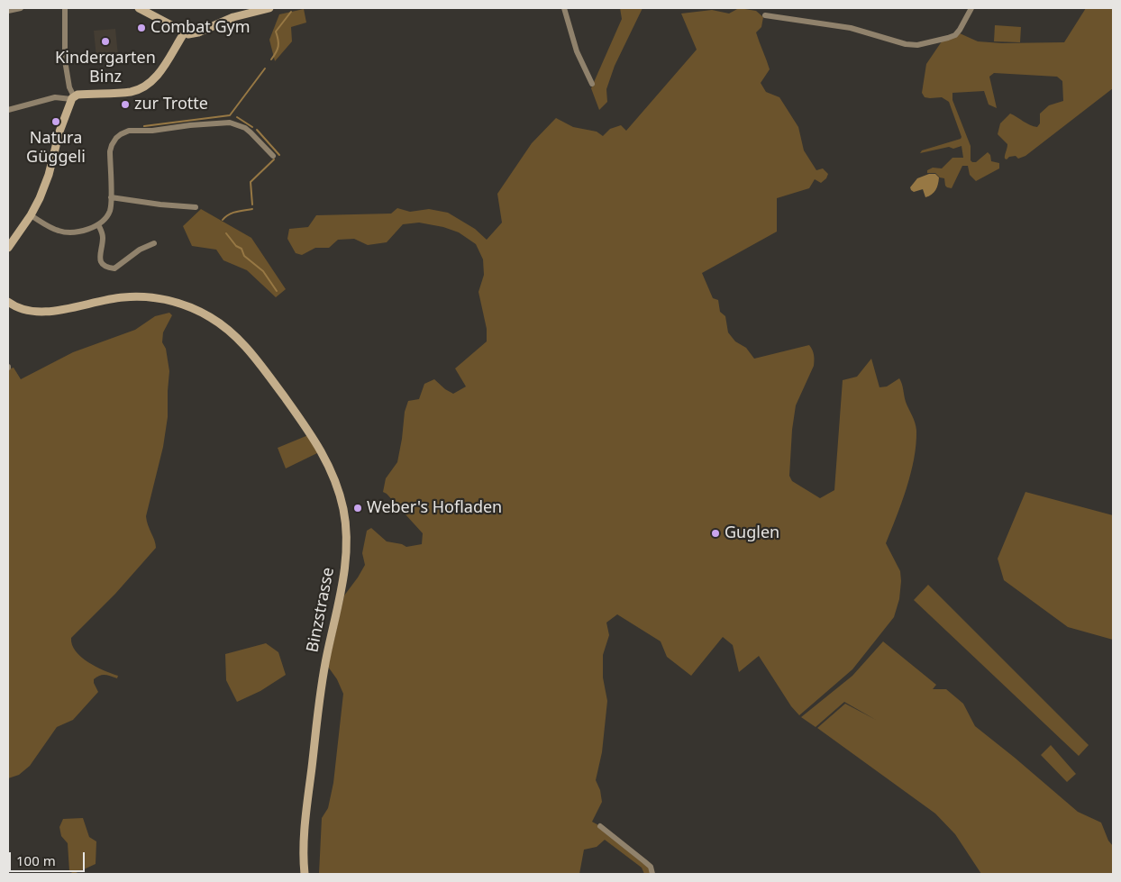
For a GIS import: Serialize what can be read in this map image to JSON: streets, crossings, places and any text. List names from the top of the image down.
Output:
{
  "streets": {
    "main road": ["Binzstrasse"]
  },
  "places": [
    "Combat Gym",
    "Kindergarten Binz",
    "zur Trotte",
    "Natura Güggeli",
    "Weber's Hofladen",
    "Guglen"
  ],
  "scale_bar": "100 m"
}
